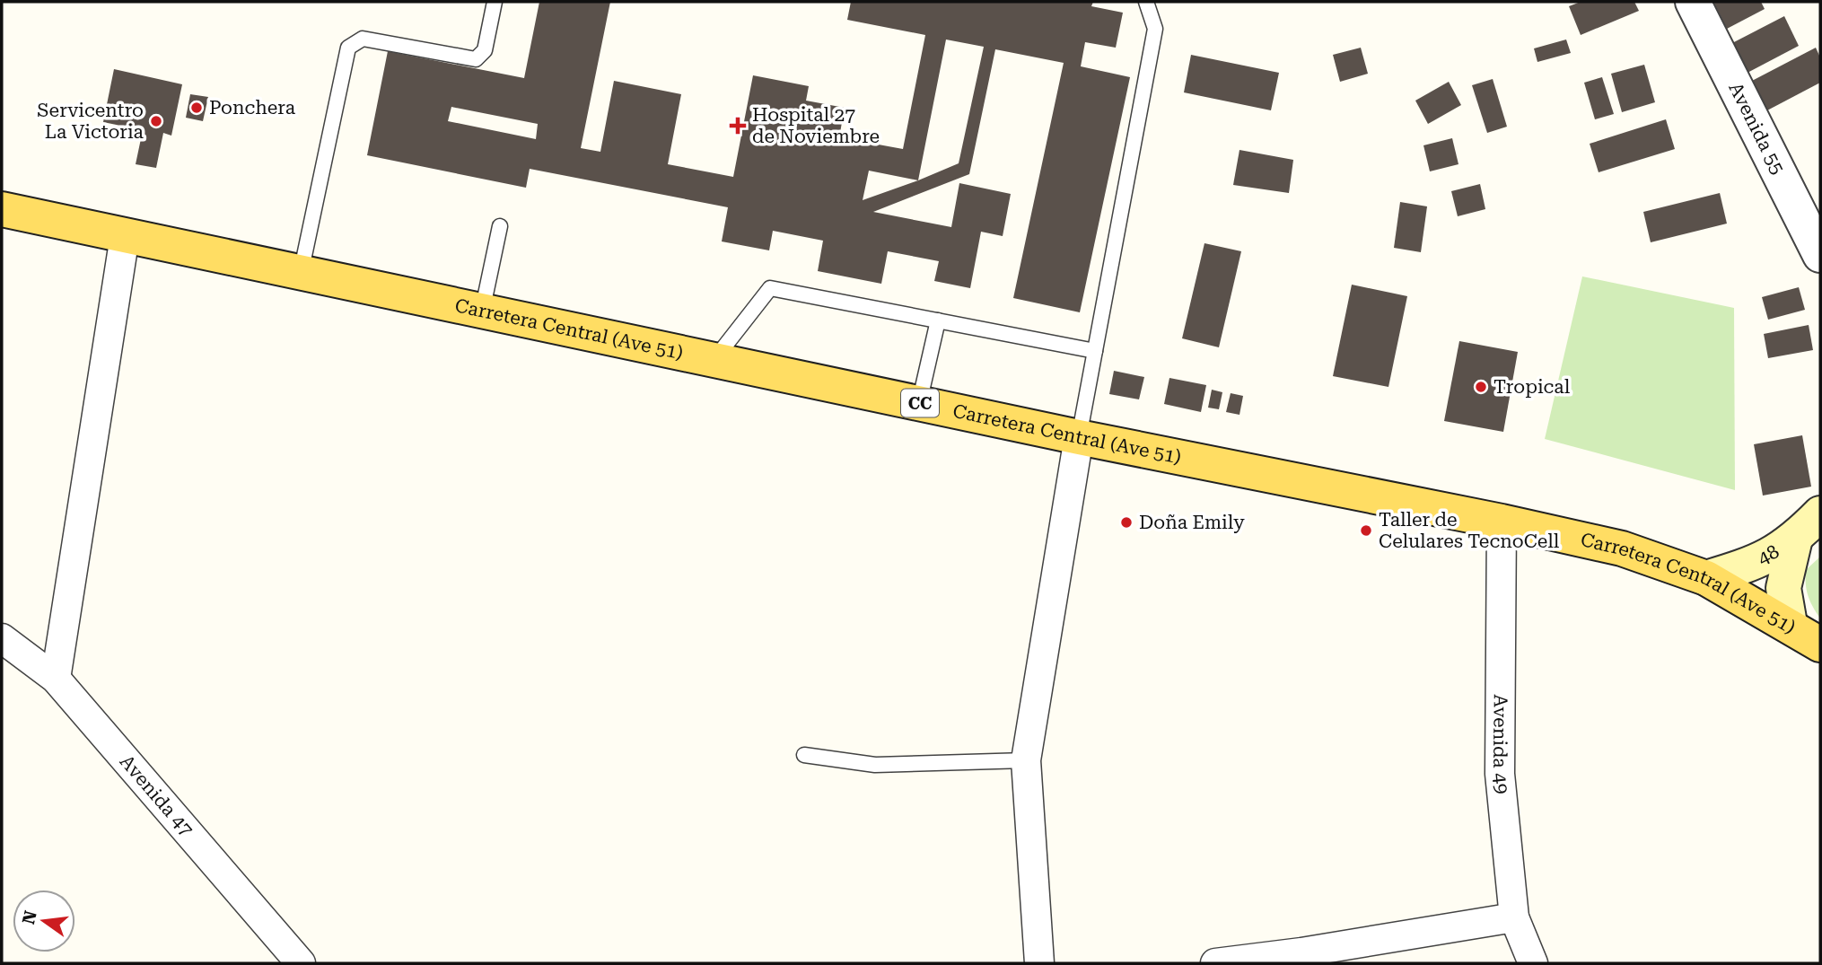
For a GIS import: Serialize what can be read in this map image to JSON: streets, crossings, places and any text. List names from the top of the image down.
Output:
{
  "streets": {
    "main road": ["Carretera Central (Ave 51)", "CC", "48"],
    "street": ["Avenida 55", "Avenida 49", "Avenida 47"]
  },
  "crossings": [
    ["Carretera Central (Ave 51)", "48"],
    ["Carretera Central (Ave 51)", "Avenida 49"]
  ],
  "places": {
    "other": [
      "Ponchera",
      "Servicentro La Victoria",
      "Tropical",
      "Doña Emily",
      "Taller de Celulares TecnoCell"
    ],
    "health": ["Hospital 27 de Noviembre"]
  },
  "north": "left"
}
